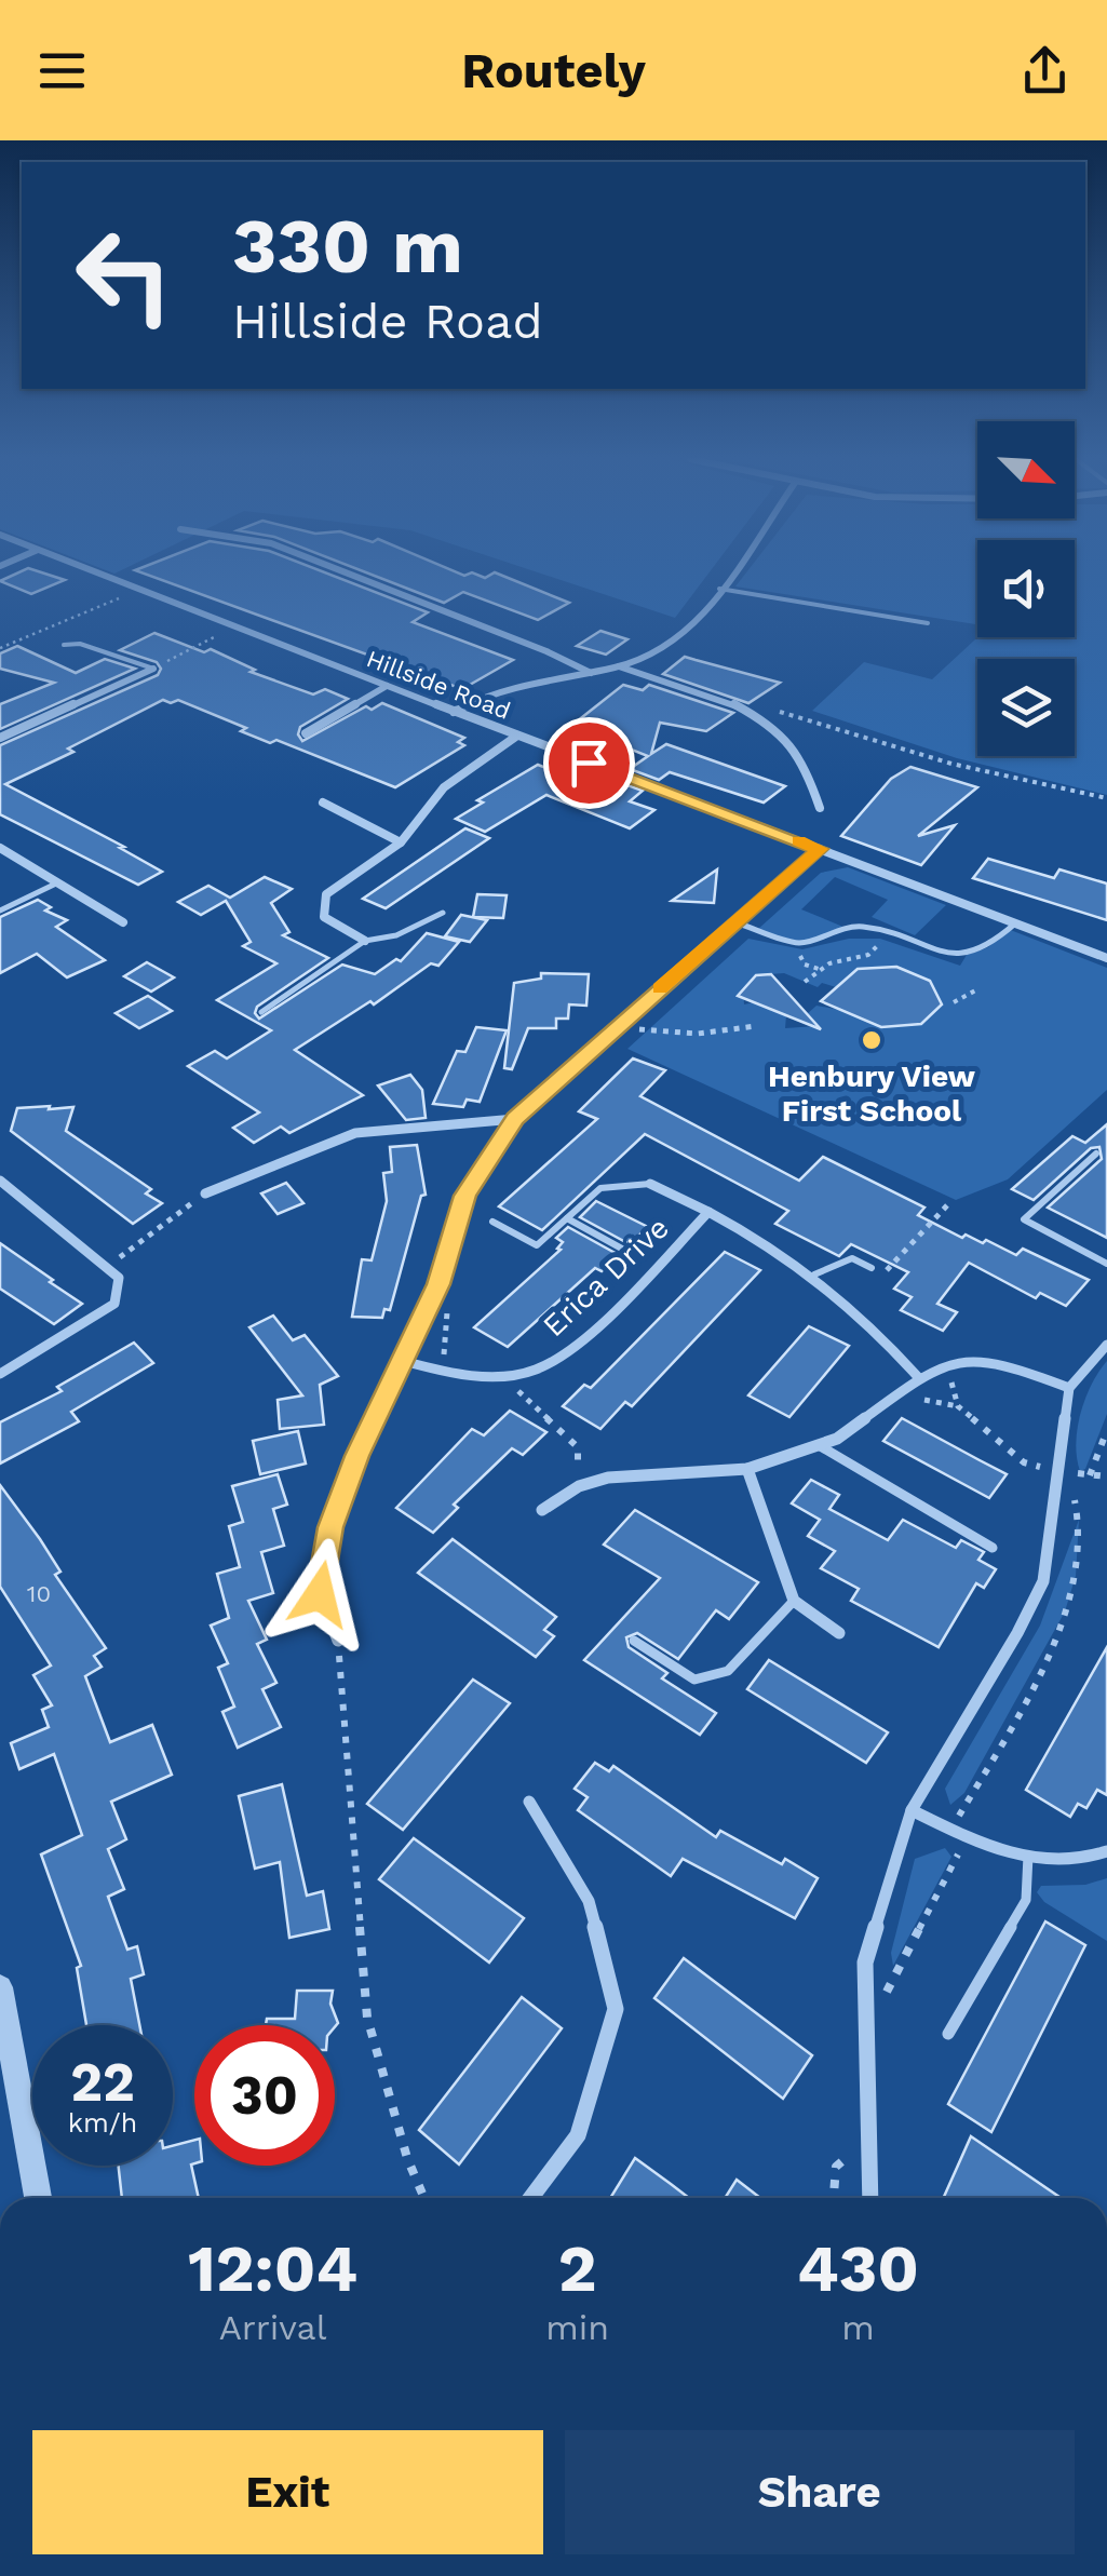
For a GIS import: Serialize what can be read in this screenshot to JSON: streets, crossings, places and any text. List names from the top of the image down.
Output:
{
  "streets": {
    "street": ["Hillside Road", "Erica Drive"]
  },
  "places": ["Henbury View First School"],
  "house_numbers": ["10"],
  "north": "bottom right",
  "page": {
    "header": "Routely",
    "turn": ["330 m", "Hillside Road"],
    "speed": "22 km/h",
    "limit": "30",
    "eta": [
      "12:04",
      "Arrival",
      "2",
      "min",
      "430",
      "m"
    ],
    "buttons": ["Exit", "Share"]
  }
}
